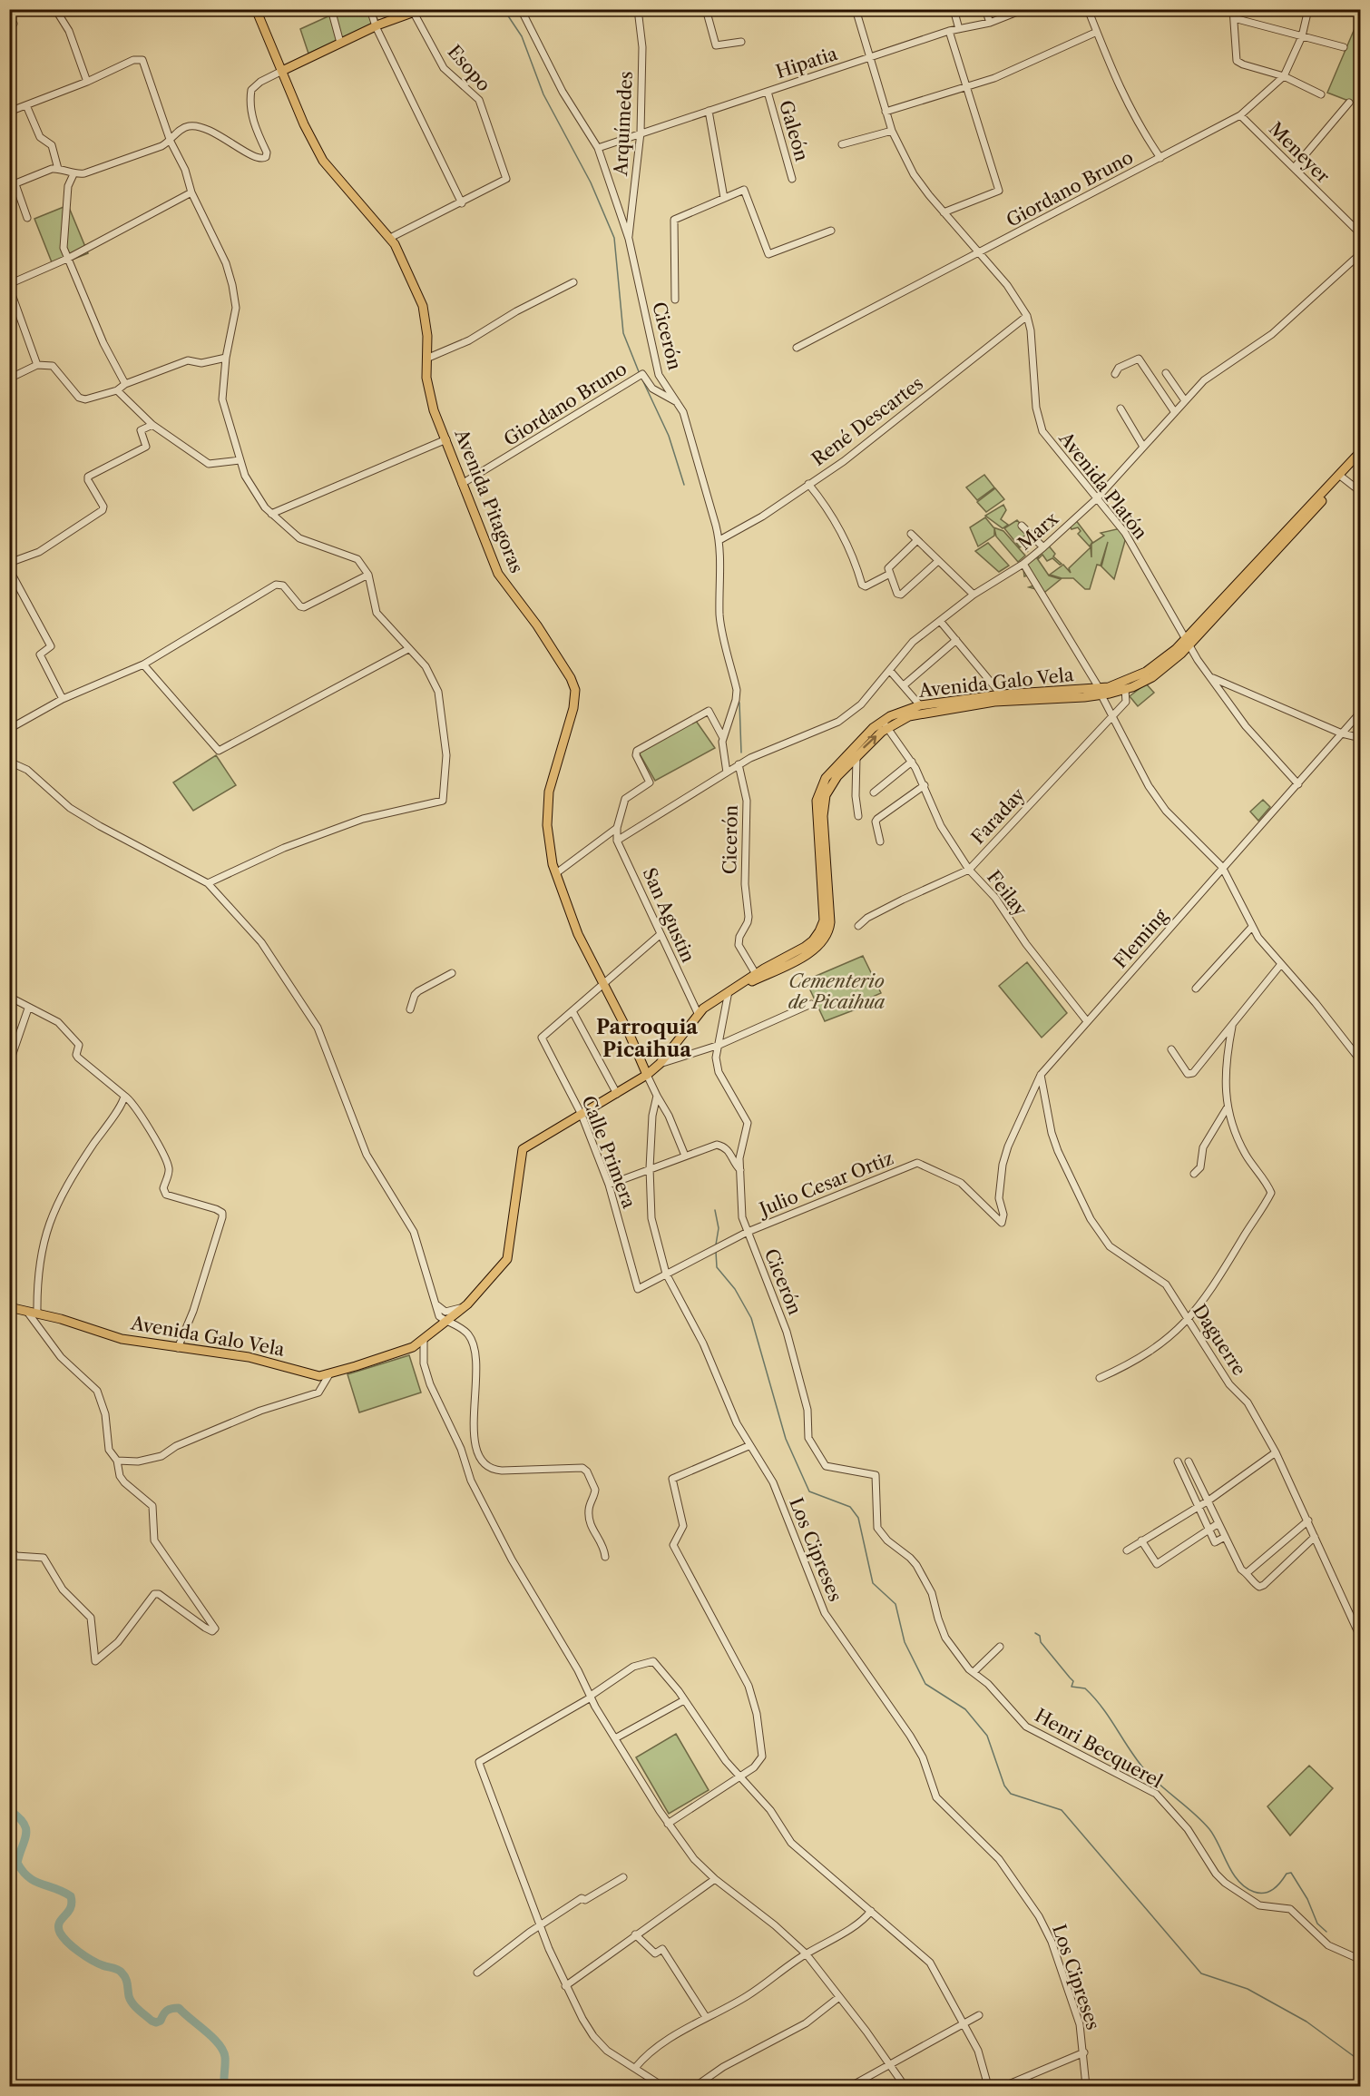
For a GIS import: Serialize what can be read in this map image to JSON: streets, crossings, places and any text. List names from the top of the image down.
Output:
{
  "streets": {
    "main road": ["Avenida Pitagoras", "Avenida Galo Vela"],
    "street": [
      "Hipatia",
      "Esopo",
      "Arquímedes",
      "Galeón",
      "Meneyer",
      "Giordano Bruno",
      "Cicerón",
      "René Descartes",
      "Avenida Platón",
      "Marx",
      "Faraday",
      "Feilay",
      "San Agustin",
      "Fleming",
      "Calle Primera",
      "Julio Cesar Ortiz",
      "Daguerre",
      "Los Cipreses",
      "Henri Becquerel"
    ]
  },
  "crossings": [
    ["Hipatia", "Arquímedes"],
    ["Hipatia", "Galeón"],
    ["Hipatia", "Cicerón"],
    ["Hipatia", "Avenida Platón"],
    ["Arquímedes", "Cicerón"],
    ["Meneyer", "Giordano Bruno"],
    ["Giordano Bruno", "Cicerón"],
    ["Giordano Bruno", "Avenida Platón"],
    ["Giordano Bruno", "Avenida Pitagoras"],
    ["Cicerón", "René Descartes"],
    ["Cicerón", "Marx"],
    ["Cicerón", "Avenida Galo Vela"],
    ["Cicerón", "Julio Cesar Ortiz"],
    ["Cicerón", "Henri Becquerel"],
    ["René Descartes", "Avenida Platón"],
    ["Avenida Platón", "Marx"],
    ["Avenida Platón", "Avenida Galo Vela"],
    ["Avenida Platón", "Fleming"],
    ["Avenida Pitagoras", "Avenida Galo Vela"],
    ["Marx", "San Agustin"],
    ["Avenida Galo Vela", "Faraday"],
    ["Avenida Galo Vela", "Feilay"],
    ["Avenida Galo Vela", "San Agustin"],
    ["Avenida Galo Vela", "Calle Primera"],
    ["Faraday", "Feilay"],
    ["Feilay", "Fleming"],
    ["Fleming", "Julio Cesar Ortiz"],
    ["Fleming", "Daguerre"],
    ["Calle Primera", "Julio Cesar Ortiz"],
    ["Calle Primera", "Los Cipreses"],
    ["Julio Cesar Ortiz", "Los Cipreses"]
  ],
  "districts": ["Parroquia Picaihua"],
  "parks": ["Cementerio de Picaihua"]
}
